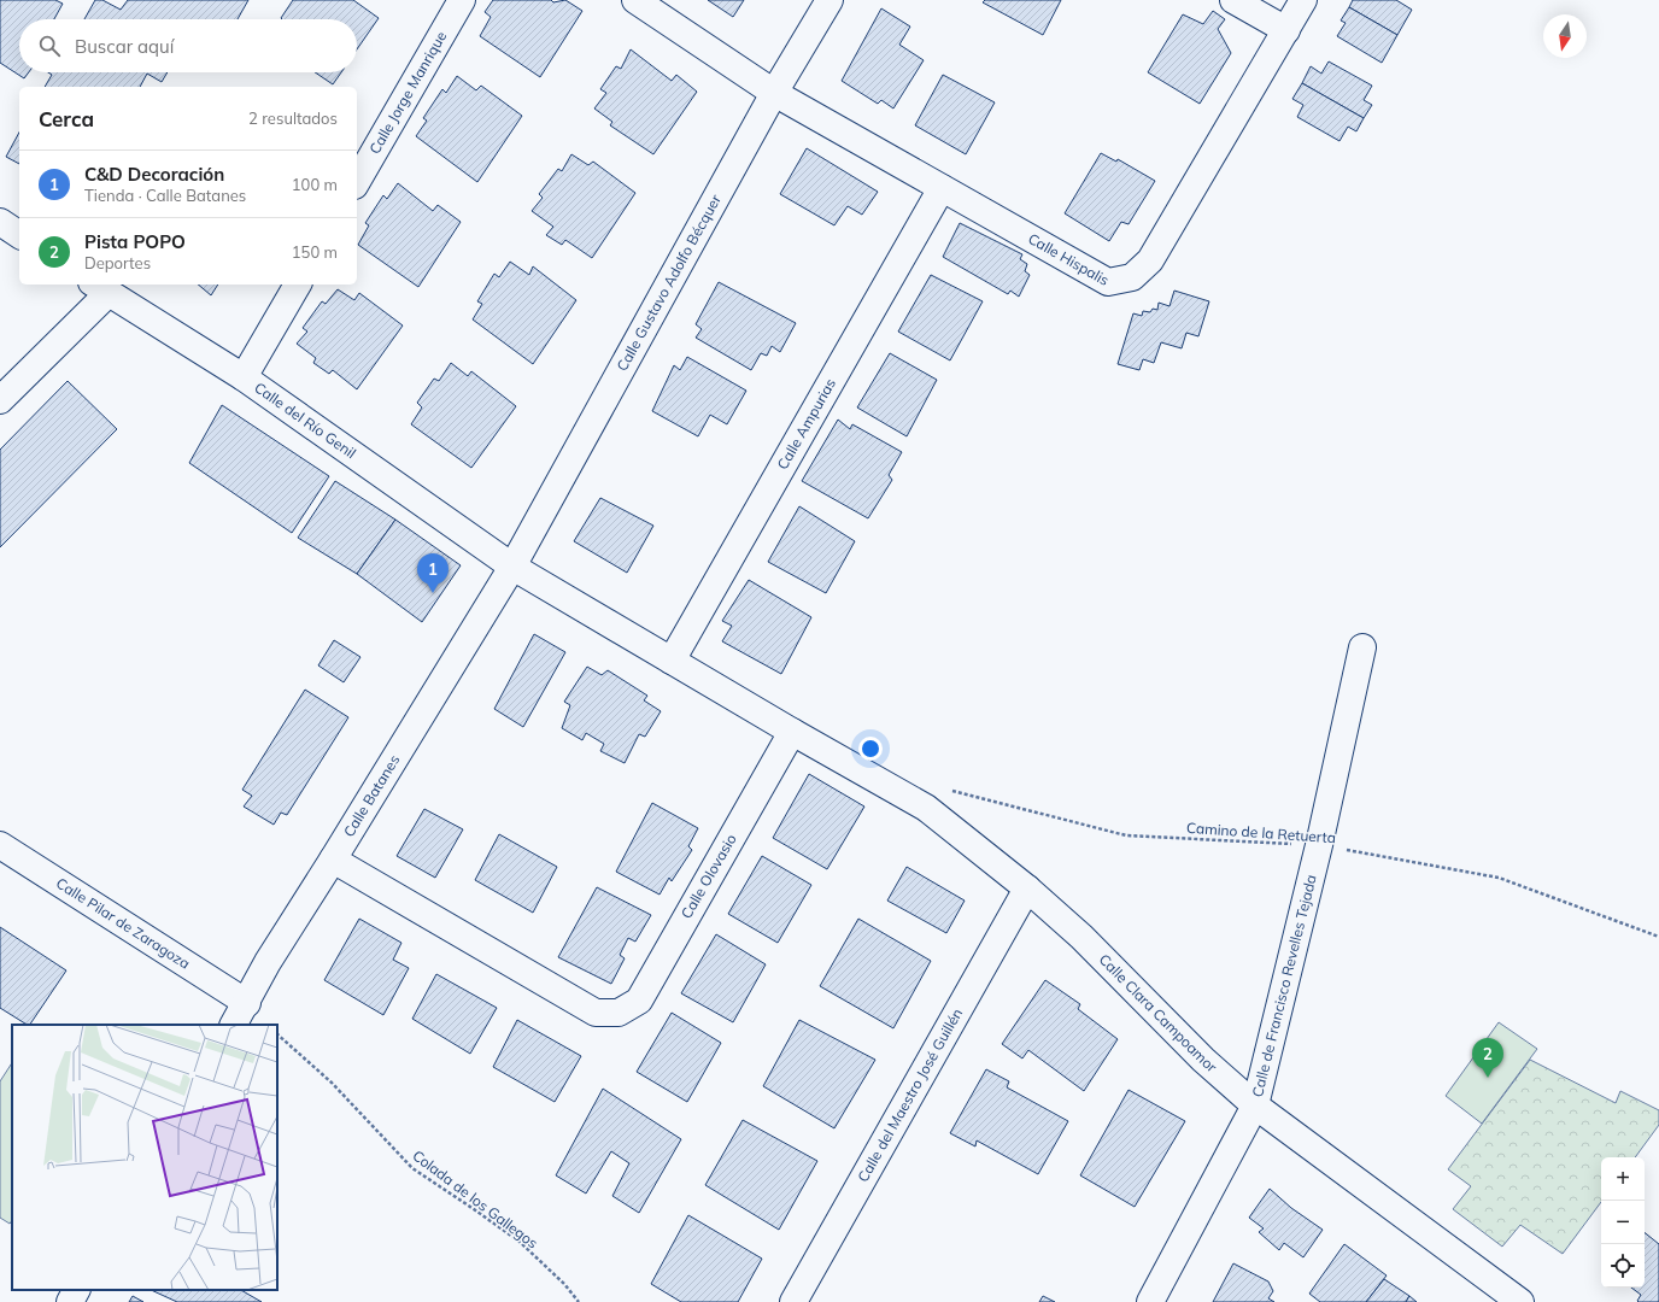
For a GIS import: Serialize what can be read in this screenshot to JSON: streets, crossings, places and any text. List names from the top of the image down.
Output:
{
  "streets": {
    "street": [
      "Calle Jorge Manrique",
      "Calle Hispalis",
      "Calle Gustavo Adolfo Bécquer",
      "Calle del Río Genil",
      "Calle Ampurias",
      "Calle Batanes",
      "Calle Olovasio",
      "Calle Pilar de Zaragoza",
      "Calle de Francisco Revelles Tejada",
      "Calle Clara Campoamor",
      "Calle del Maestro José Guillén"
    ],
    "path": ["Camino de la Retuerta", "Colada de los Gallegos"]
  },
  "crossings": [
    ["Calle Hispalis", "Calle Gustavo Adolfo Bécquer"],
    ["Calle Hispalis", "Calle Ampurias"],
    ["Calle Gustavo Adolfo Bécquer", "Calle del Río Genil"],
    ["Calle Gustavo Adolfo Bécquer", "Calle Batanes"],
    ["Calle del Río Genil", "Calle Batanes"],
    ["Calle Batanes", "Calle Olovasio"],
    ["Calle Batanes", "Calle Pilar de Zaragoza"],
    ["Camino de la Retuerta", "Calle de Francisco Revelles Tejada"],
    ["Calle Olovasio", "Calle Clara Campoamor"],
    ["Calle de Francisco Revelles Tejada", "Calle Clara Campoamor"],
    ["Calle Clara Campoamor", "Calle del Maestro José Guillén"]
  ],
  "north": "bottom",
  "page": {
    "search": "Buscar aquí",
    "heading": ["Cerca", "2 resultados"],
    "list": [
      {
        "mark": "1",
        "name": "C&D Decoración",
        "note": "Tienda · Calle Batanes",
        "value": "100 m"
      },
      {
        "mark": "2",
        "name": "Pista POPO",
        "note": "Deportes",
        "value": "150 m"
      }
    ],
    "pins": ["1", "2"],
    "map_buttons": ["+", "−"]
  }
}
